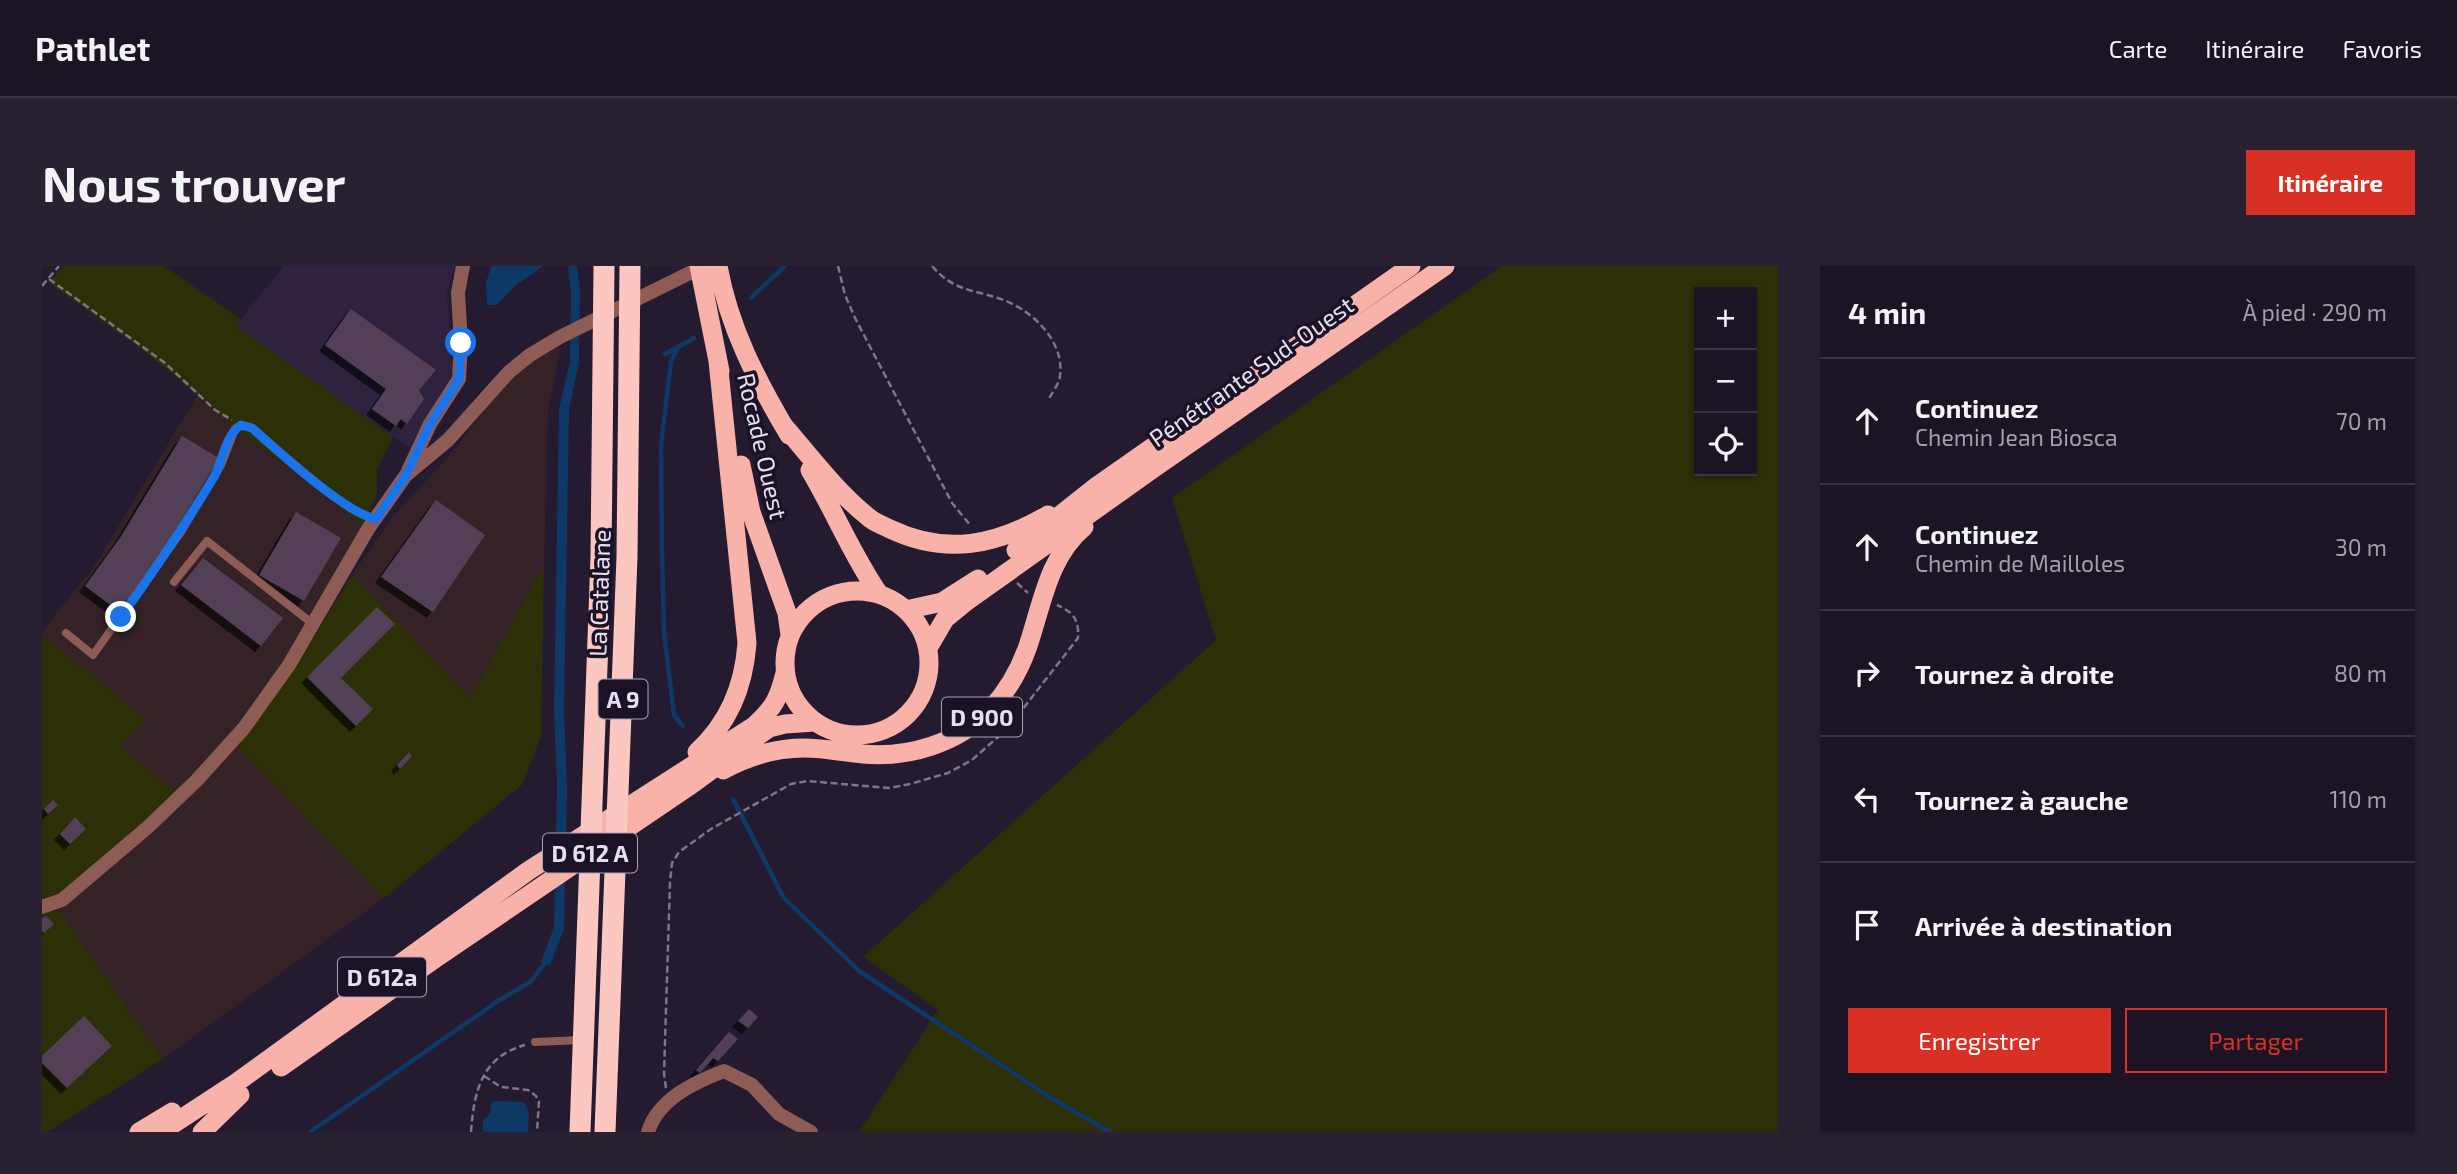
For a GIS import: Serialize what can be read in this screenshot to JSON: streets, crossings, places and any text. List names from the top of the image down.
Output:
{
  "streets": {
    "highway": [
      "Pénétrante Sud-Ouest",
      "Rocade Ouest",
      "La Catalane",
      "A 9",
      "D 900",
      "D 612 A",
      "D 612a"
    ]
  },
  "crossings": [
    ["Pénétrante Sud-Ouest", "Rocade Ouest"],
    ["Pénétrante Sud-Ouest", "D 612a"],
    ["D 612 A", "D 612a"]
  ],
  "page": {
    "header": "Pathlet",
    "nav": ["Carte", "Itinéraire", "Favoris"],
    "buttons": [
      "Itinéraire",
      ["Enregistrer", "Partager"]
    ],
    "title": "Nous trouver",
    "heading": ["4 min", "À pied · 290 m"],
    "map_buttons": ["+", "−"],
    "list": [
      ["Continuez", "Chemin Jean Biosca", "70 m"],
      ["Continuez", "Chemin de Mailloles", "30 m"],
      ["Tournez à droite", "80 m"],
      ["Tournez à gauche", "110 m"],
      "Arrivée à destination"
    ]
  }
}
